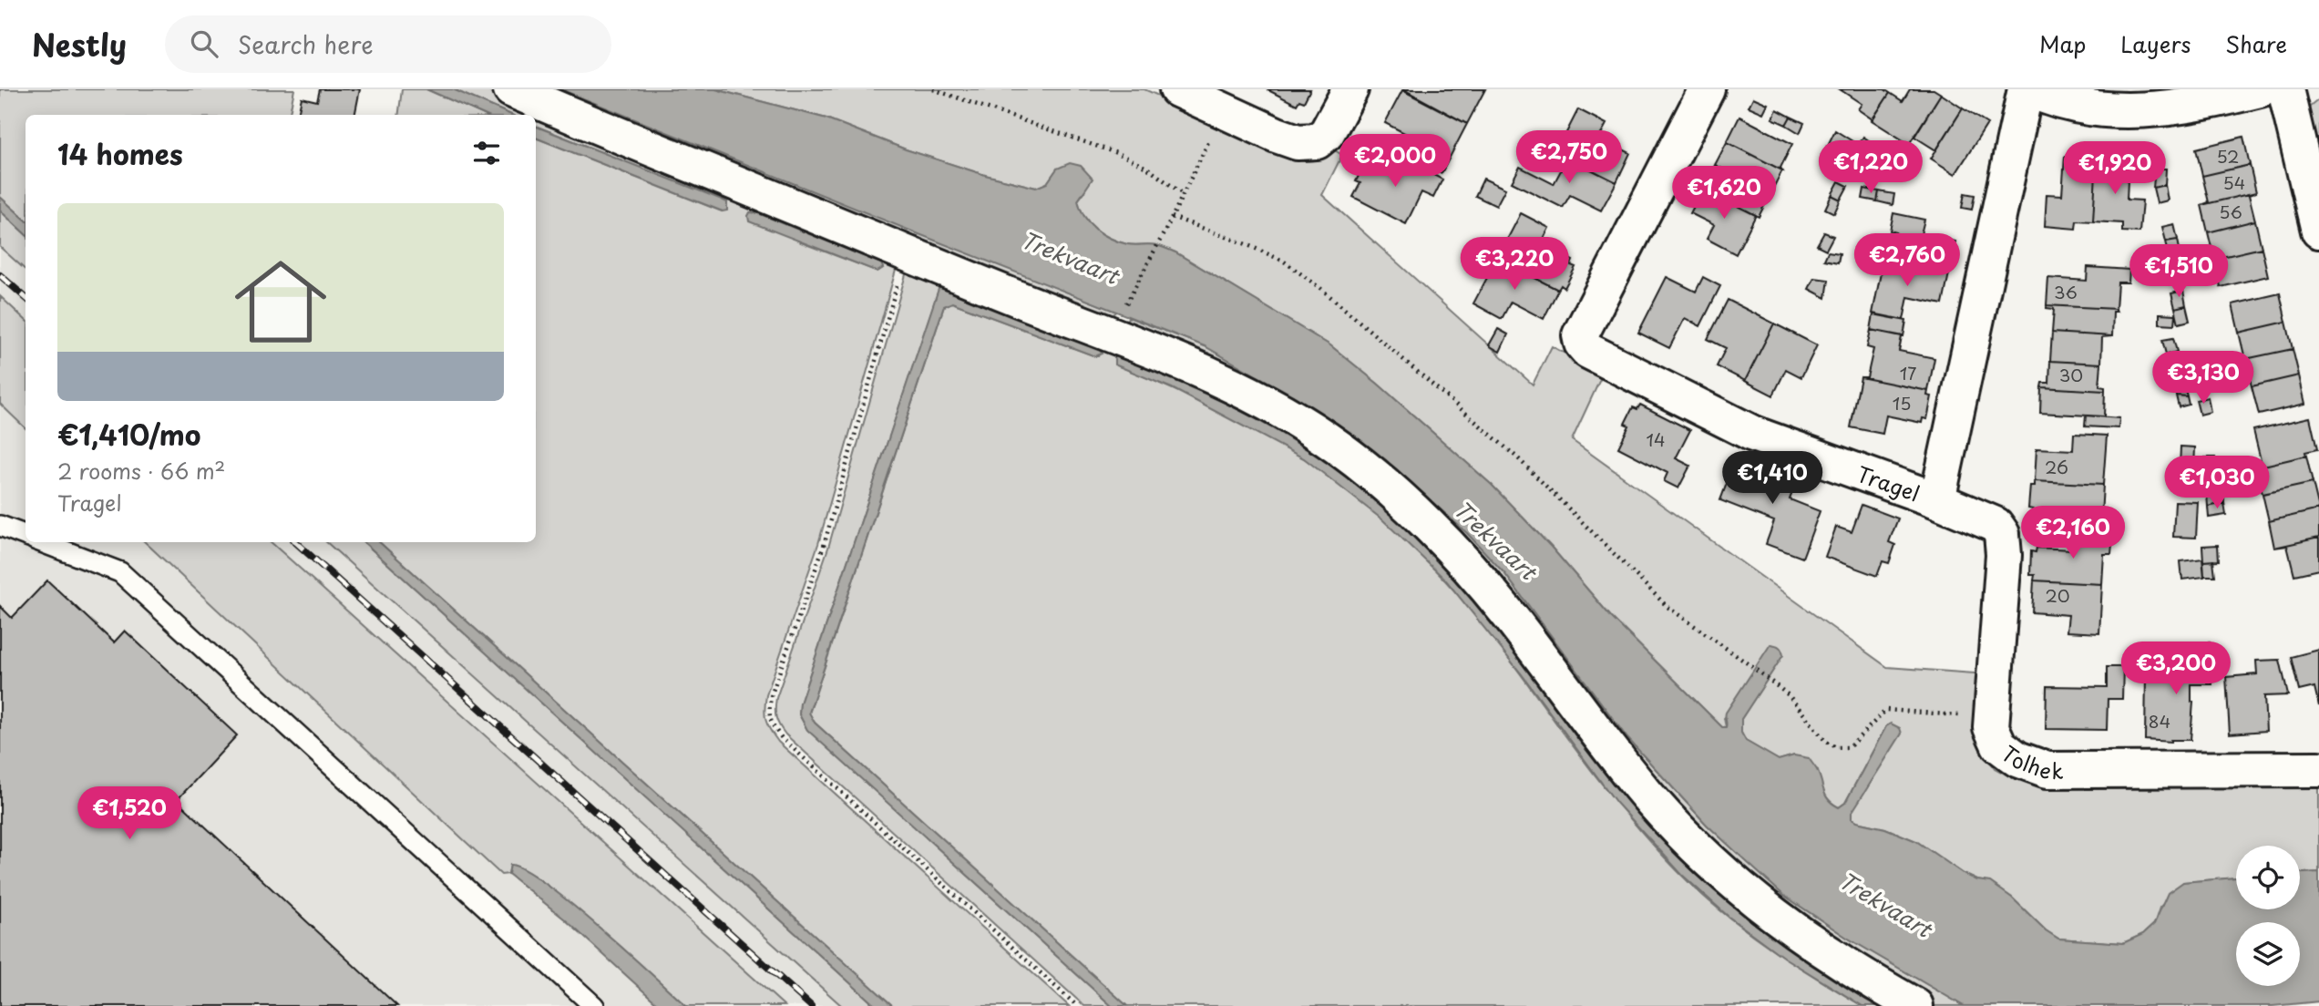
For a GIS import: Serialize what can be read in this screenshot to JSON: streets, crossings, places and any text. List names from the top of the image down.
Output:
{
  "streets": {
    "street": ["Tragel", "Tolhek"]
  },
  "crossings": [
    ["Tragel", "Tolhek"]
  ],
  "water": ["Trekvaart"],
  "house_numbers": [
    "52",
    "54",
    "56",
    "36",
    "17",
    "30",
    "15",
    "14",
    "26",
    "20",
    "84"
  ],
  "page": {
    "header": "Nestly",
    "search": "Search here",
    "nav": ["Map", "Layers", "Share"],
    "heading": "14 homes",
    "price": [
      "€2,750",
      "€2,000",
      "€1,220",
      "€1,920",
      "€1,620",
      "€2,760",
      "€3,220",
      "€1,510",
      "€3,130",
      "€1,410",
      "€1,030",
      "€2,160",
      "€3,200",
      "€1,520"
    ],
    "list": [
      {
        "name": "€1,410/mo",
        "note": "2 rooms · 66 m² · Tragel"
      }
    ]
  }
}
